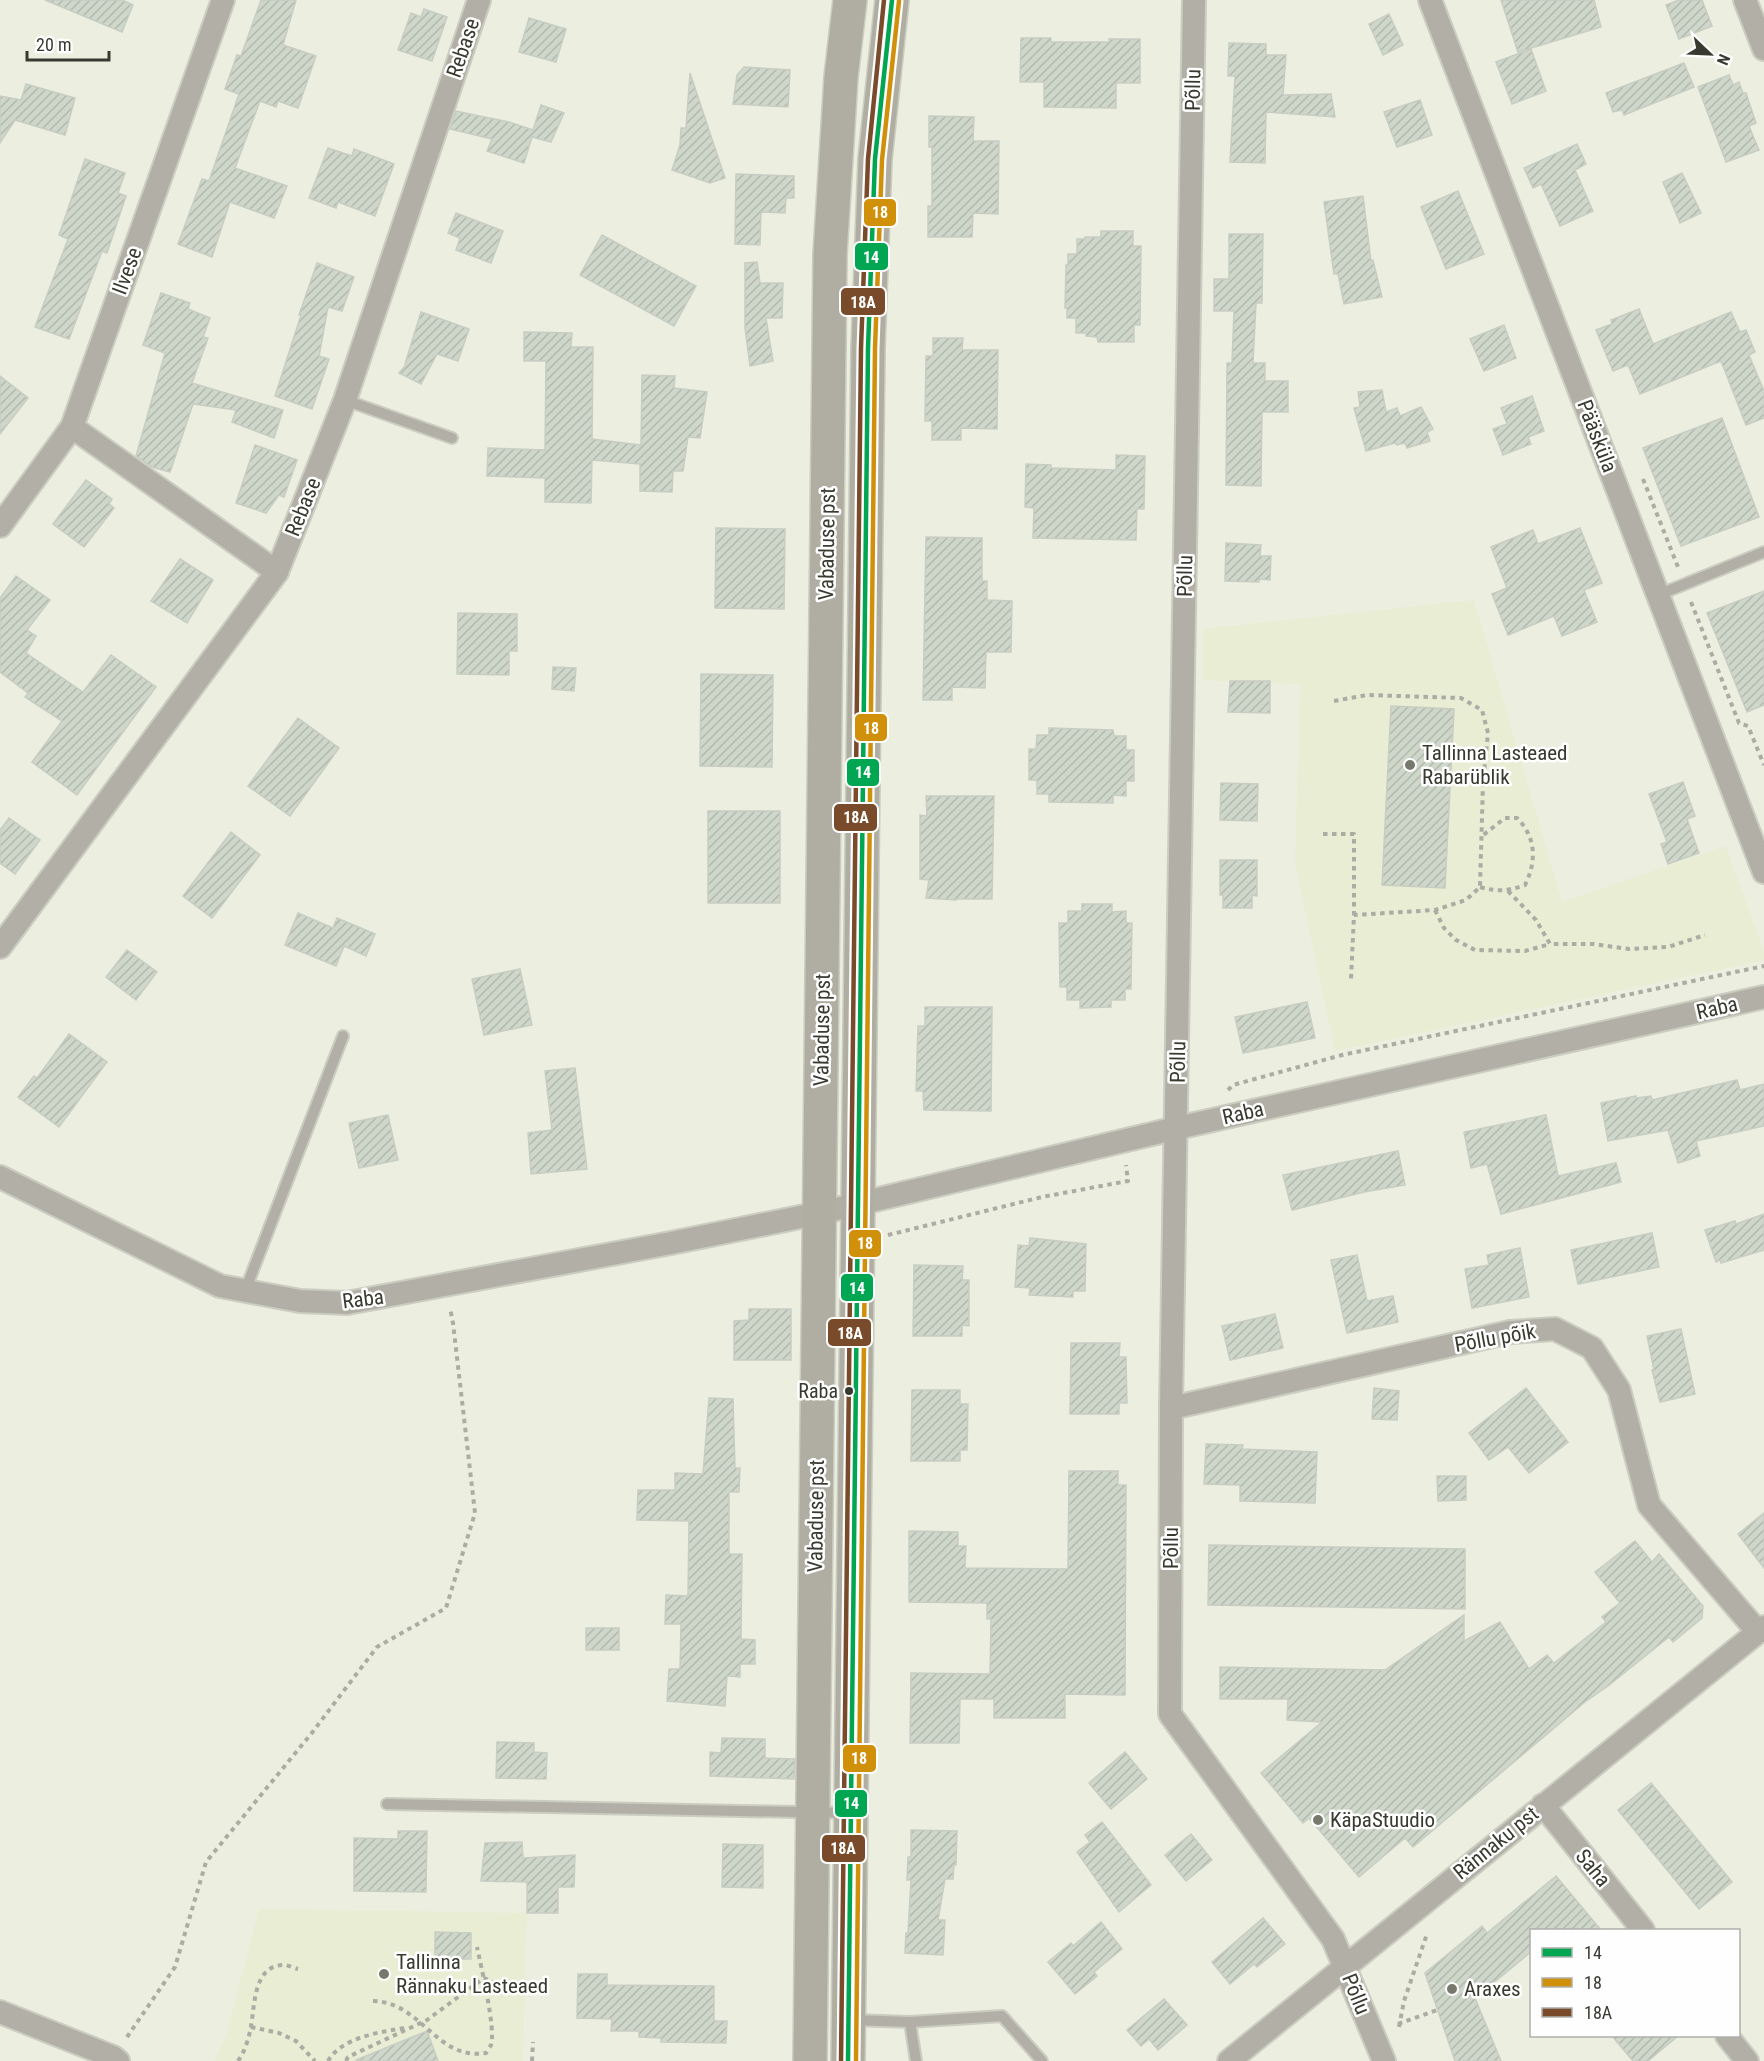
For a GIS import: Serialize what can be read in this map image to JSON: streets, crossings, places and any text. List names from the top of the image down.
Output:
{
  "streets": {
    "highway": ["Vabaduse pst"],
    "street": [
      "Rebase",
      "Põllu",
      "Ilvese",
      "Pääsküla",
      "Raba",
      "Põllu põik",
      "Rännaku pst",
      "Saha"
    ]
  },
  "crossings": [
    ["Põllu", "Raba"],
    ["Põllu", "Põllu põik"],
    ["Põllu", "Rännaku pst"],
    ["Vabaduse pst", "Raba"],
    ["Põllu põik", "Rännaku pst"],
    ["Rännaku pst", "Saha"]
  ],
  "places": [
    "Tallinna Lasteaed Rabarüblik",
    "Raba",
    "KäpaStuudio",
    "Tallinna Rännaku Lasteaed",
    "Araxes"
  ],
  "lines": ["transit line 14", "transit line 18A", "transit line 18"],
  "legend": ["14", "18", "18A"],
  "scale_bar": "20 m",
  "north": "bottom right"
}
